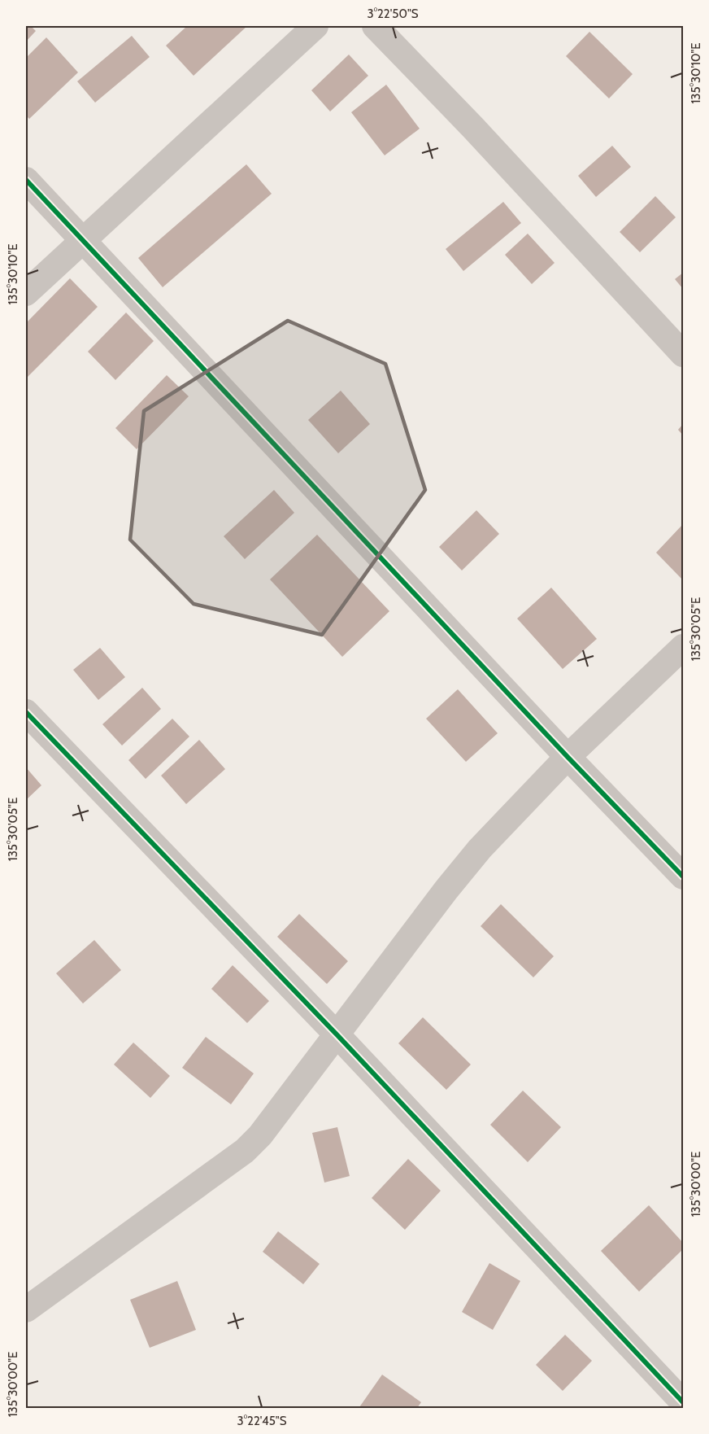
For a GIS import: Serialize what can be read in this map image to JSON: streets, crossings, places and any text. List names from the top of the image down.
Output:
{
  "coordinates": [
    "3°22'50\"S",
    "135°30'10\"E",
    "135°30'05\"E",
    "135°30'00\"E",
    "3°22'45\"S"
  ]
}
